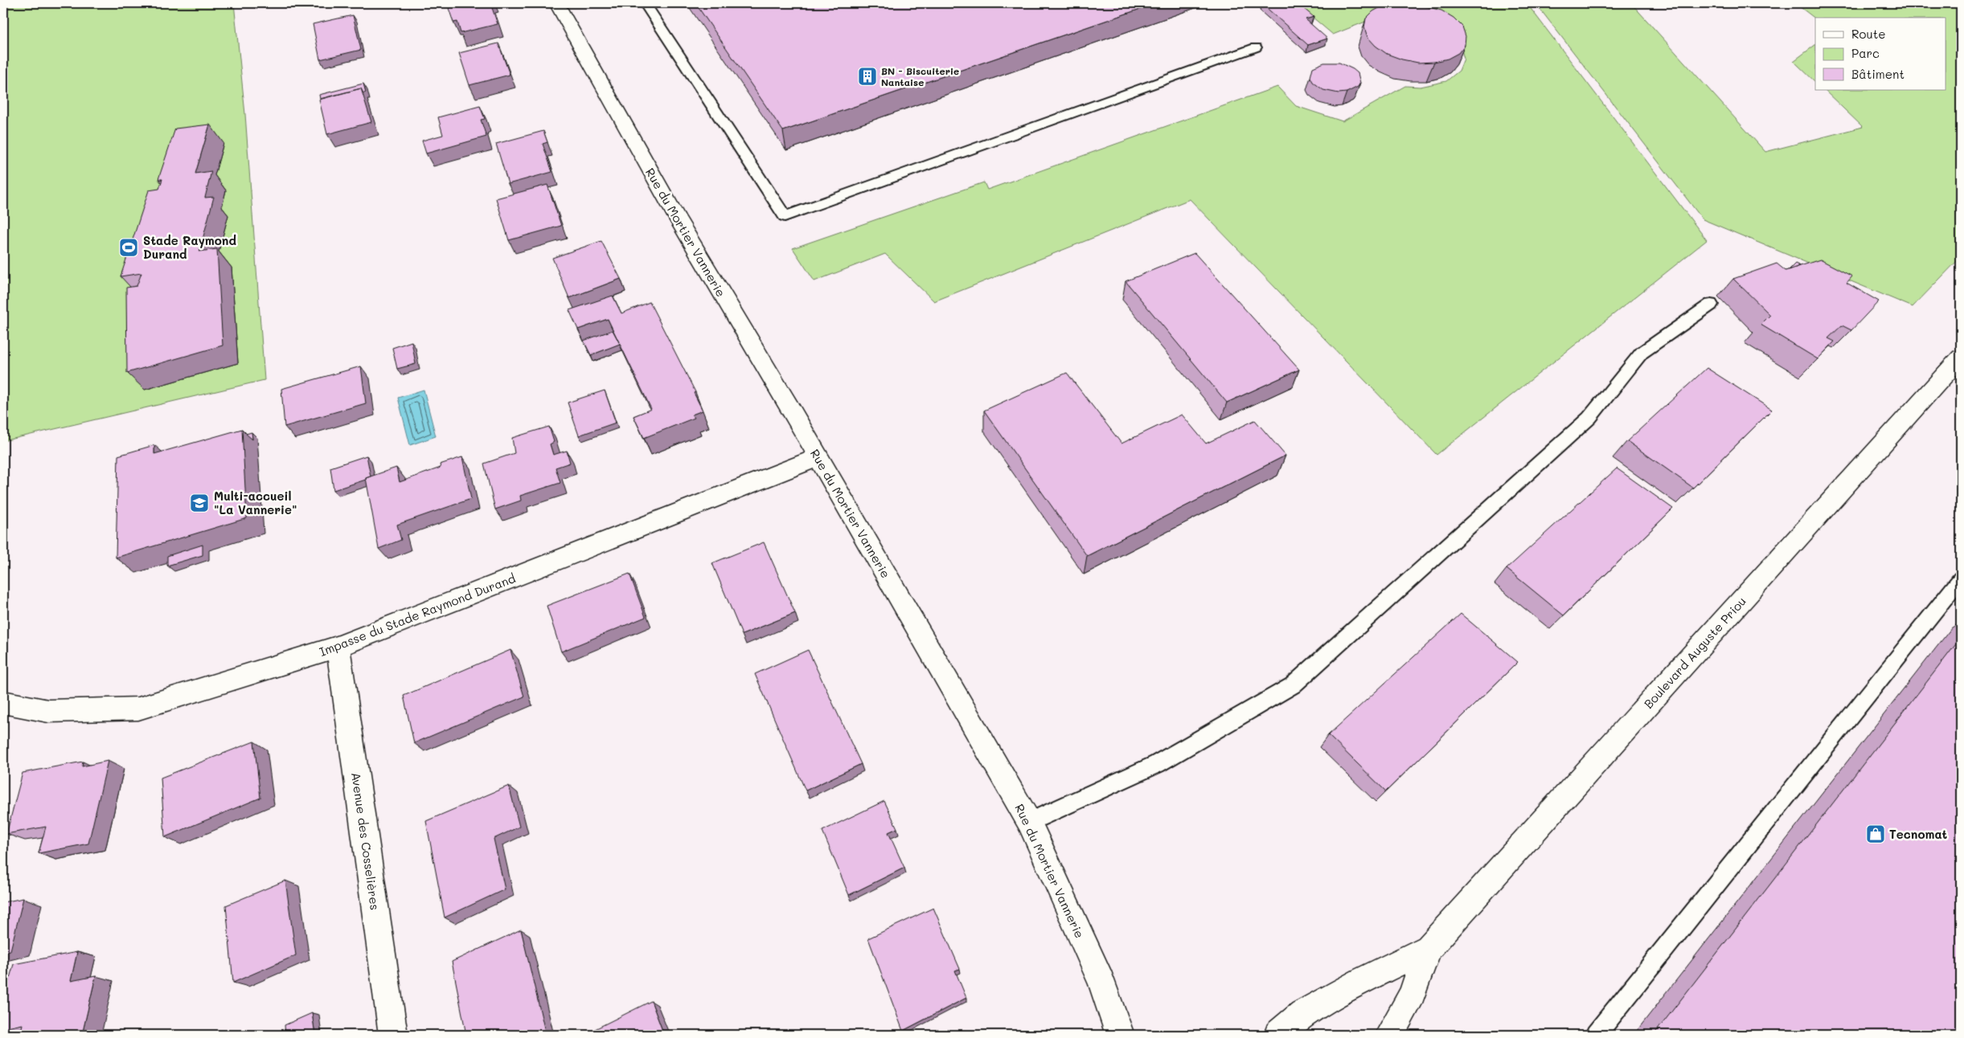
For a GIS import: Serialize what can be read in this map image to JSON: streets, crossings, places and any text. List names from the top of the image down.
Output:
{
  "streets": {
    "street": [
      "Rue du Mortier Vannerie",
      "Impasse du Stade Raymond Durand",
      "Boulevard Auguste Priou",
      "Avenue des Cosselières"
    ]
  },
  "crossings": [
    ["Rue du Mortier Vannerie", "Impasse du Stade Raymond Durand"],
    ["Impasse du Stade Raymond Durand", "Avenue des Cosselières"]
  ],
  "places": {
    "building": ["BN - Biscuiterie Nantaise"],
    "sports": ["Stade Raymond Durand"],
    "school or university": ["Multi-accueil \"La Vannerie\""],
    "shop": ["Tecnomat"]
  },
  "legend": ["Route", "Parc", "Bâtiment"]
}
